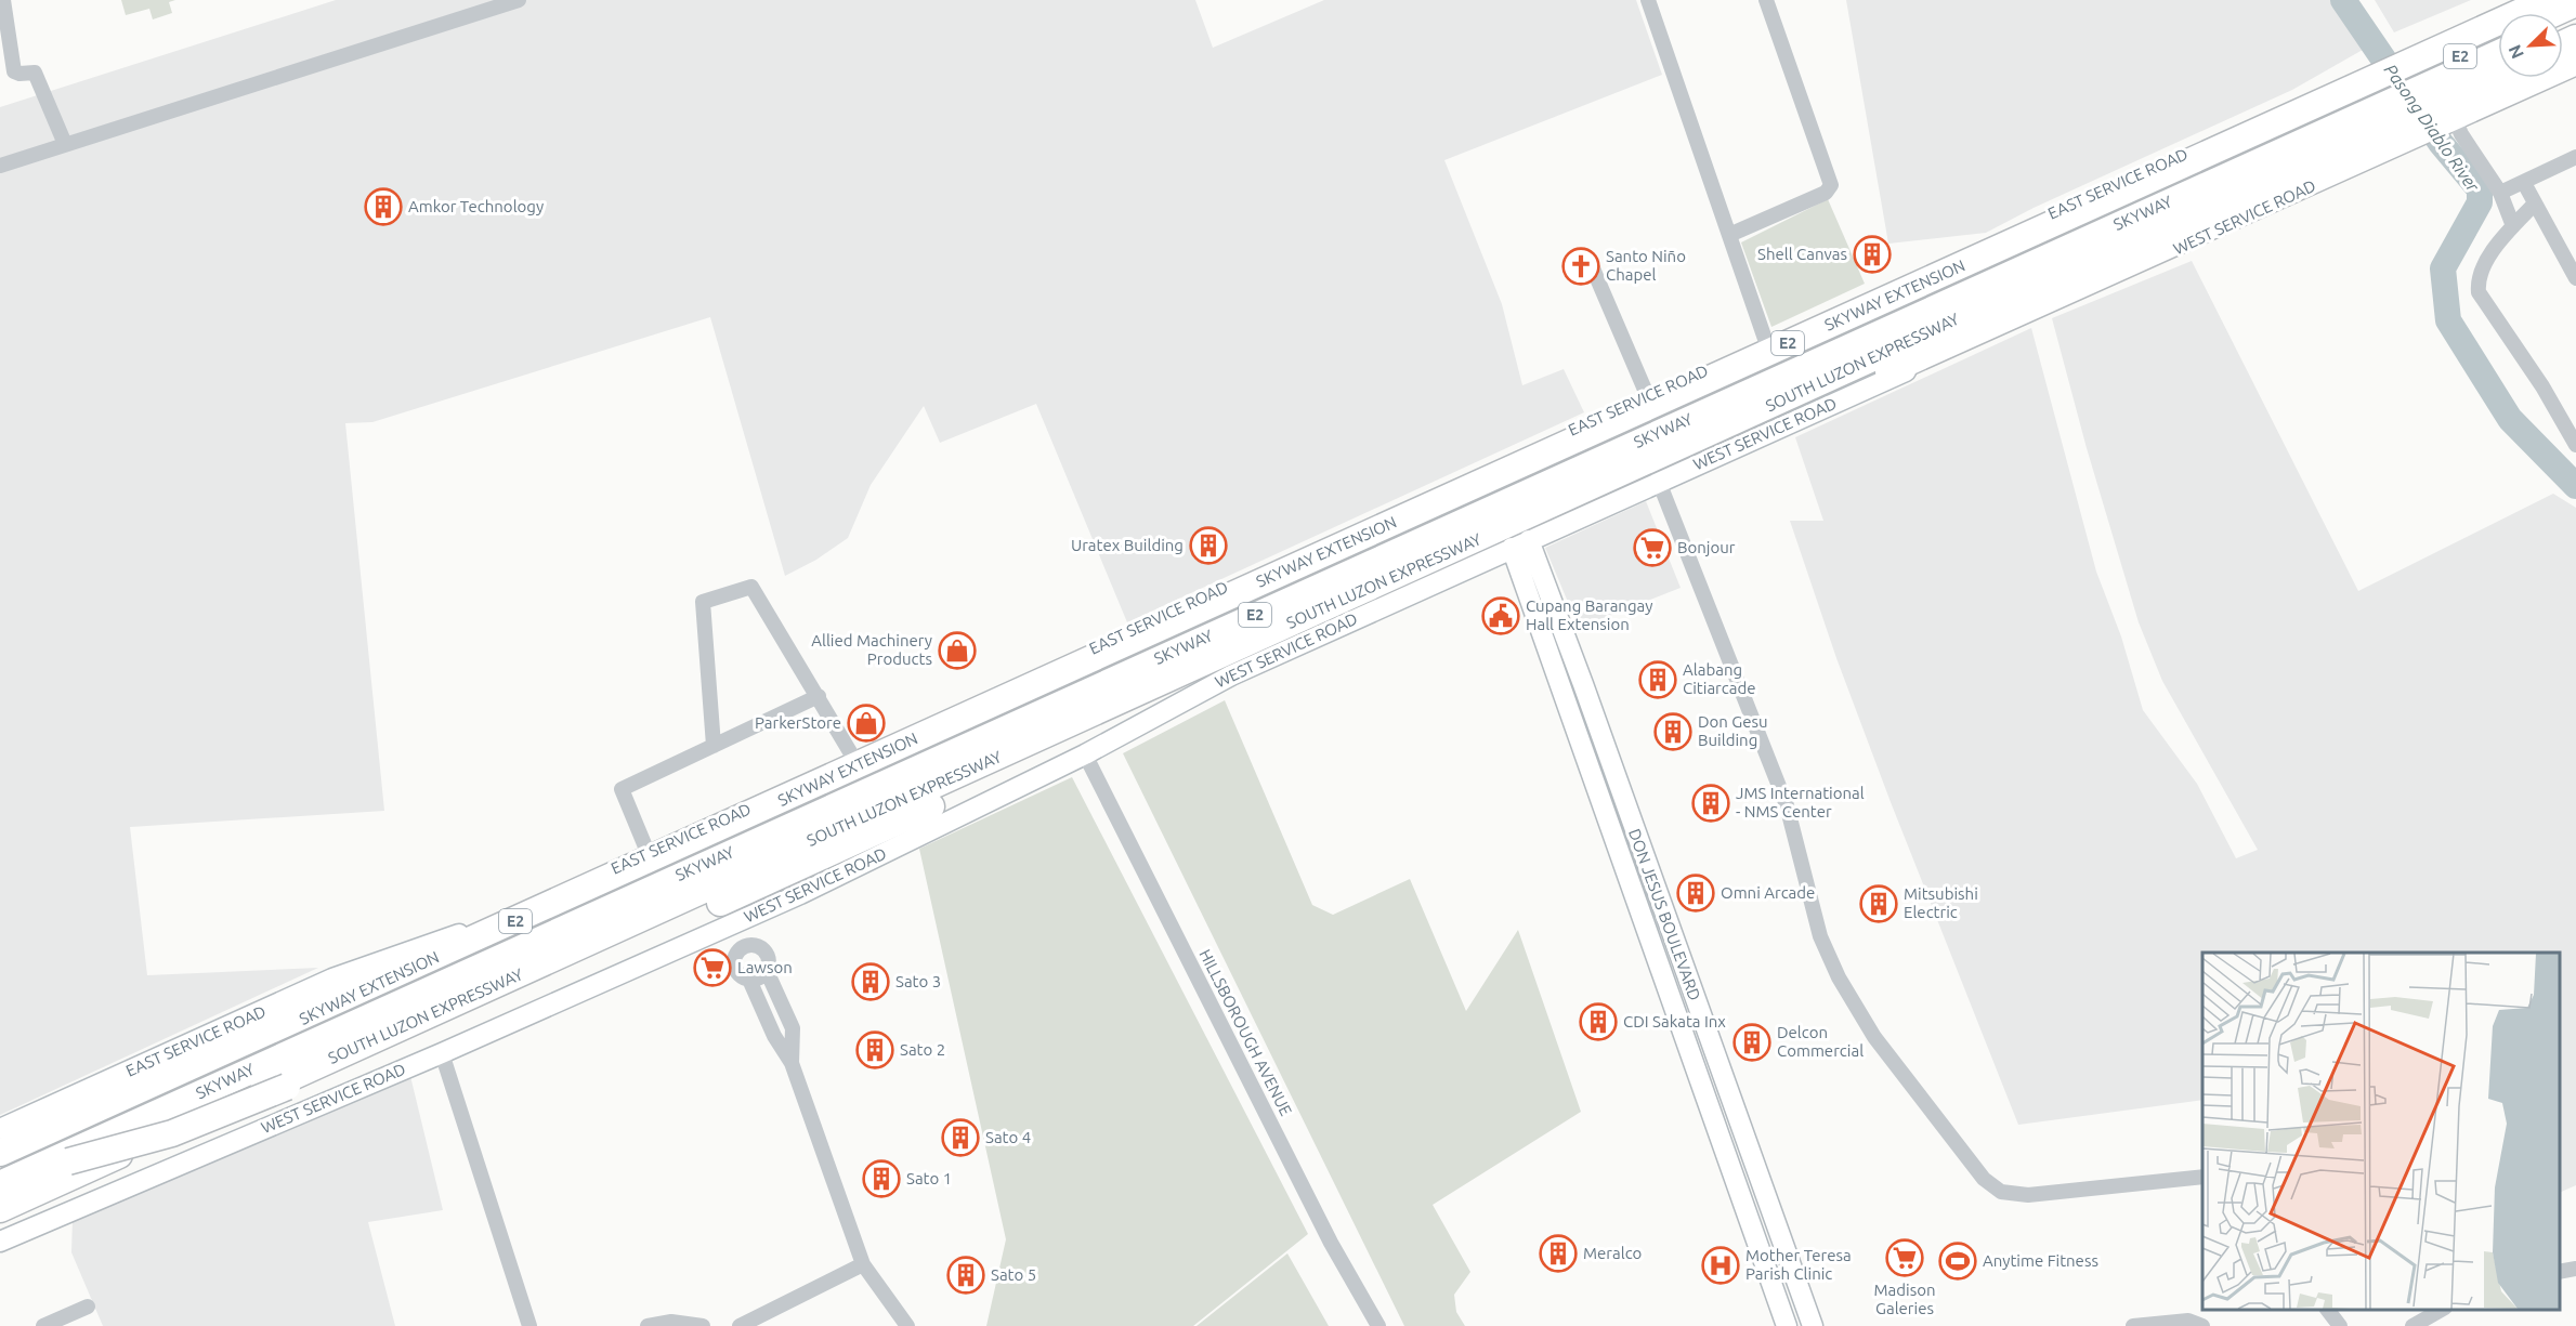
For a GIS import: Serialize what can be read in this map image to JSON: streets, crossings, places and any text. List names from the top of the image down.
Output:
{
  "streets": {
    "highway": [
      "E2",
      "SKYWAY",
      "SKYWAY EXTENSION",
      "SOUTH LUZON EXPRESSWAY"
    ],
    "main road": ["EAST SERVICE ROAD", "WEST SERVICE ROAD", "DON JESUS BOULEVARD"],
    "street": ["HILLSBOROUGH AVENUE"]
  },
  "crossings": [
    ["E2", "SKYWAY"],
    ["EAST SERVICE ROAD", "SOUTH LUZON EXPRESSWAY"],
    ["WEST SERVICE ROAD", "SOUTH LUZON EXPRESSWAY"],
    ["WEST SERVICE ROAD", "DON JESUS BOULEVARD"],
    ["WEST SERVICE ROAD", "HILLSBOROUGH AVENUE"]
  ],
  "water": ["Pasong Diablo River"],
  "places": {
    "building": [
      "Amkor Technology",
      "Shell Canvas",
      "Uratex Building",
      "Alabang Citiarcade",
      "Don Gesu Building",
      "JMS International - NMS Center",
      "Omni Arcade",
      "Mitsubishi Electric",
      "Sato 3",
      "CDI Sakata Inx",
      "Delcon Commercial",
      "Sato 2",
      "Sato 4",
      "Sato 1",
      "Meralco",
      "Sato 5"
    ],
    "church": ["Santo Niño Chapel"],
    "supermarket": ["Bonjour", "Lawson", "Madison Galeries"],
    "public building": ["Cupang Barangay Hall Extension"],
    "shop": ["Allied Machinery Products", "ParkerStore"],
    "sports": ["Anytime Fitness"],
    "hospital": ["Mother Teresa Parish Clinic"]
  },
  "north": "bottom left"
}
